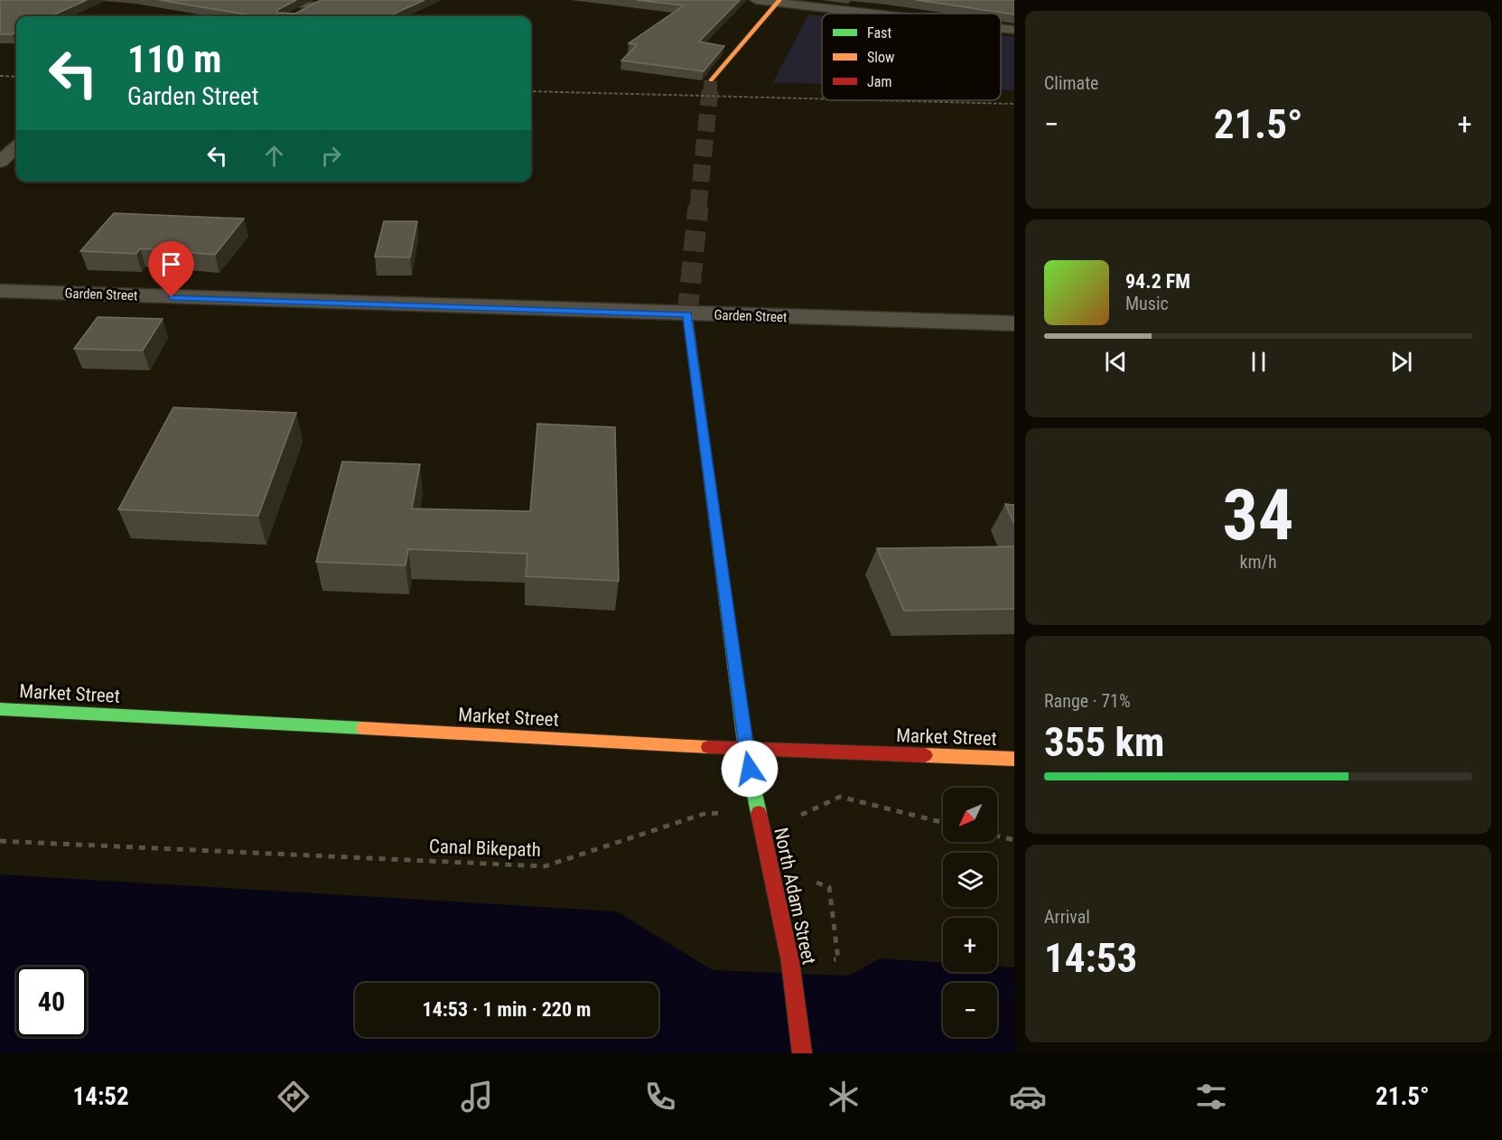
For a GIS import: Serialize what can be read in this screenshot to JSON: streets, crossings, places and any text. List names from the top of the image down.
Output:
{
  "streets": {
    "street": ["Garden Street", "Market Street", "North Adam Street"],
    "path": ["Canal Bikepath"]
  },
  "crossings": [
    ["Garden Street", "North Adam Street"],
    ["Market Street", "North Adam Street"],
    ["Canal Bikepath", "North Adam Street"]
  ],
  "legend": ["Fast", "Slow", "Jam"],
  "north": "bottom left",
  "page": {
    "tile": [
      "Climate",
      ["34", "km/h"],
      ["Range · 71%", "355 km"],
      ["Arrival", "14:53"]
    ],
    "turn": ["110 m", "Garden Street"],
    "heat": ["−", "21.5°", "+"],
    "song": ["94.2 FM", "Music"],
    "map_buttons": ["+", "−"],
    "limit": "40",
    "trip": "14:53 · 1 min · 220 m",
    "tabs": ["14:52", "21.5°"]
  }
}
